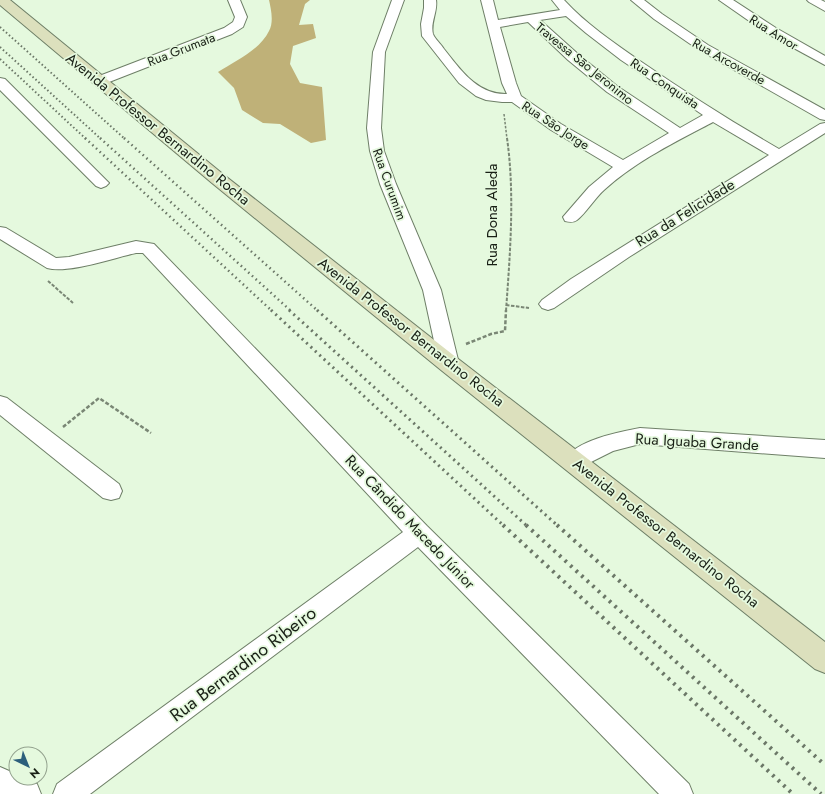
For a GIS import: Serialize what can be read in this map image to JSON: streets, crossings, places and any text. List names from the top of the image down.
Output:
{
  "streets": {
    "main road": ["Avenida Professor Bernardino Rocha"],
    "street": [
      "Rua Amor",
      "Rua Grumata",
      "Rua Arcoverde",
      "Travessa Sāo Jeronimo",
      "Rua Conquista",
      "Rua São Jorge",
      "Rua Curumim",
      "Rua da Felicidade",
      "Rua Iguaba Grande",
      "Rua Cândido Macedo Júnior",
      "Rua Bernardino Ribeiro"
    ],
    "path": ["Rua Dona Aleda"]
  },
  "crossings": [
    ["Rua Grumata", "Avenida Professor Bernardino Rocha"],
    ["Rua Conquista", "Rua da Felicidade"],
    ["Rua São Jorge", "Rua Dona Aleda"],
    ["Avenida Professor Bernardino Rocha", "Rua Curumim"],
    ["Avenida Professor Bernardino Rocha", "Rua Dona Aleda"],
    ["Avenida Professor Bernardino Rocha", "Rua Iguaba Grande"],
    ["Rua Curumim", "Rua Dona Aleda"],
    ["Rua Cândido Macedo Júnior", "Rua Bernardino Ribeiro"]
  ],
  "north": "bottom right"
}
